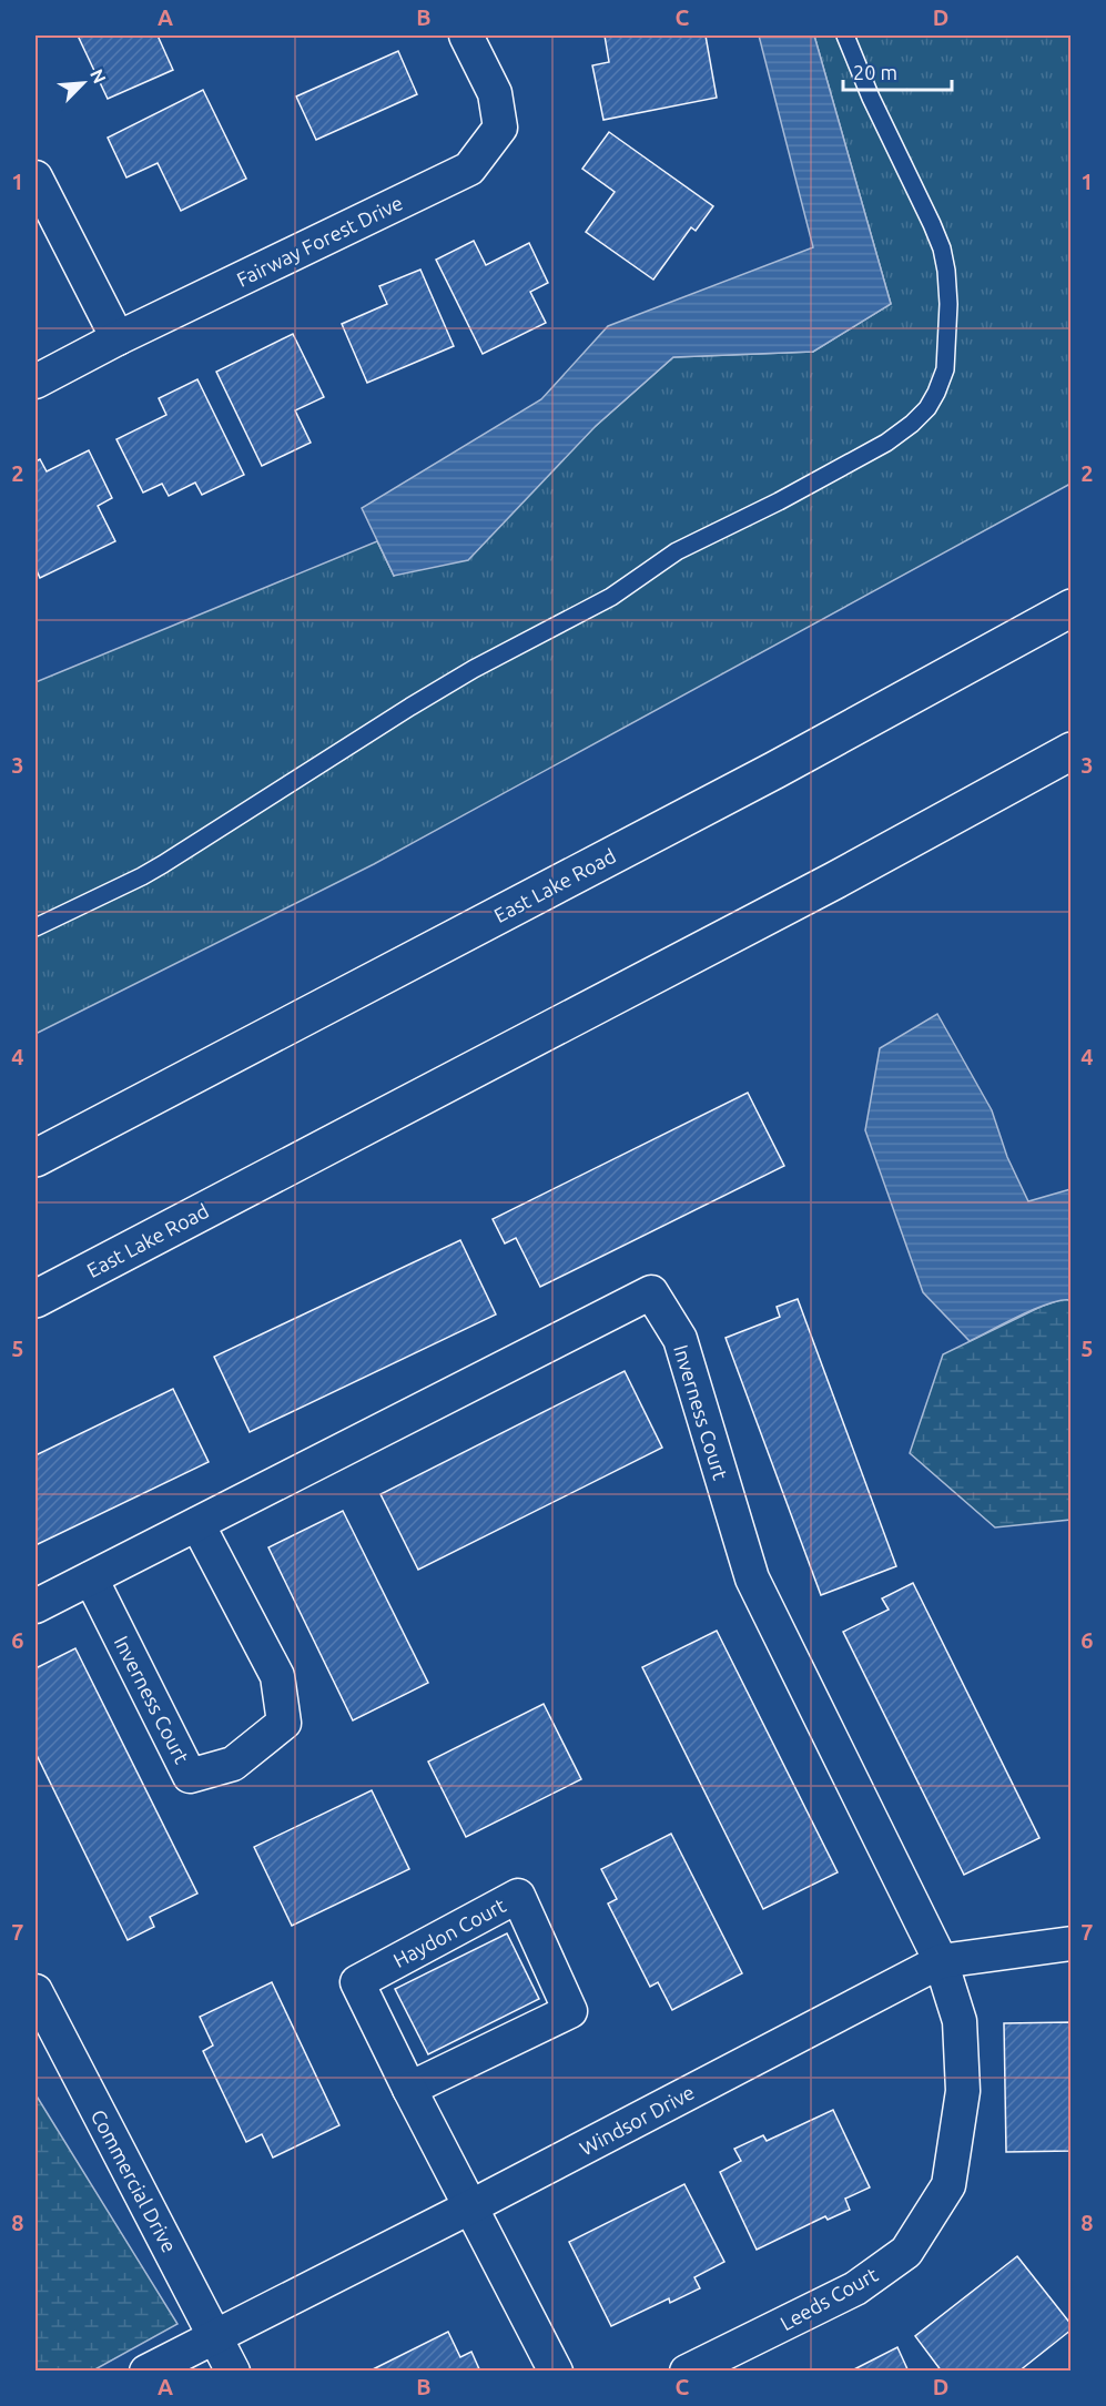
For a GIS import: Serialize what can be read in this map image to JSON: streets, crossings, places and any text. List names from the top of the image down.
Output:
{
  "streets": {
    "main road": ["East Lake Road"],
    "street": [
      "Fairway Forest Drive",
      "Inverness Court",
      "Haydon Court",
      "Windsor Drive",
      "Commercial Drive",
      "Leeds Court"
    ]
  },
  "crossings": [
    ["Inverness Court", "Windsor Drive"],
    ["Inverness Court", "Leeds Court"],
    ["Haydon Court", "Windsor Drive"],
    ["Windsor Drive", "Commercial Drive"],
    ["Windsor Drive", "Leeds Court"]
  ],
  "scale_bar": "20 m",
  "north": "top right",
  "grid": {
    "columns": [
      "A",
      "B",
      "C",
      "D"
    ],
    "rows": [
      "1",
      "2",
      "3",
      "4",
      "5",
      "6",
      "7",
      "8"
    ]
  }
}
